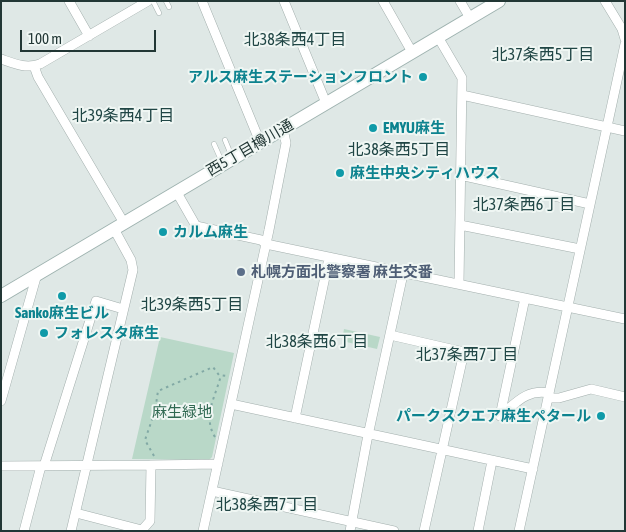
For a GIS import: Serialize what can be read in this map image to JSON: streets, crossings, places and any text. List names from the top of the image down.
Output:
{
  "streets": {
    "street": ["西5丁目樽川通"]
  },
  "districts": [
    "北38条西4丁目",
    "北37条西5丁目",
    "北39条西4丁目",
    "北38条西5丁目",
    "北37条西6丁目",
    "北39条西5丁目",
    "北38条西6丁目",
    "北37条西7丁目",
    "北38条西7丁目"
  ],
  "parks": ["麻生緑地"],
  "places": [
    "アルス麻生ステーションフロント",
    "EMYU麻生",
    "麻生中央シティハウス",
    "カルム麻生",
    "札幌方面北警察署 麻生交番",
    "Sanko麻生ビル",
    "フォレスタ麻生",
    "パークスクエア麻生ペタール"
  ],
  "scale_bar": "100 m"
}
